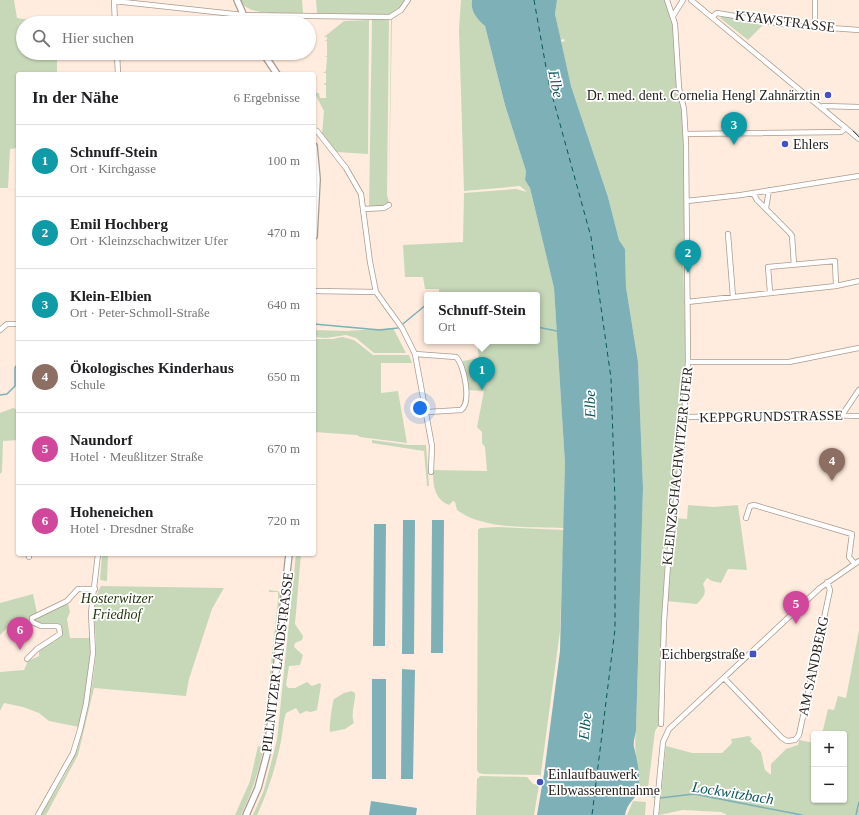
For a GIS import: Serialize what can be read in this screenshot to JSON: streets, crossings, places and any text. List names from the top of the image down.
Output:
{
  "streets": {
    "main road": ["PILLNITZER LANDSTRASSE"],
    "street": [
      "KYAWSTRASSE",
      "KEPPGRUNDSTRASSE",
      "KLEINZSCHACHWITZER UFER",
      "AM SANDBERG"
    ]
  },
  "crossings": [
    ["KEPPGRUNDSTRASSE", "KLEINZSCHACHWITZER UFER"]
  ],
  "water": ["Elbe", "Lockwitzbach"],
  "parks": ["Hosterwitzer Friedhof"],
  "places": {
    "other": ["Dr. med. dent. Cornelia Hengl Zahnärztin", "Ehlers", "Einlaufbauwerk Elbwasserentnahme"],
    "transit": ["Eichbergstraße"]
  },
  "page": {
    "search": "Hier suchen",
    "heading": ["In der Nähe", "6 Ergebnisse"],
    "pins": [
      "3",
      "2",
      "1",
      "4",
      "5",
      "6"
    ],
    "list": [
      {
        "mark": "1",
        "name": "Schnuff-Stein",
        "note": "Ort · Kirchgasse",
        "value": "100 m"
      },
      {
        "mark": "2",
        "name": "Emil Hochberg",
        "note": "Ort · Kleinzschachwitzer Ufer",
        "value": "470 m"
      },
      {
        "mark": "3",
        "name": "Klein-Elbien",
        "note": "Ort · Peter-Schmoll-Straße",
        "value": "640 m"
      },
      {
        "mark": "4",
        "name": "Ökologisches Kinderhaus",
        "note": "Schule",
        "value": "650 m"
      },
      {
        "mark": "5",
        "name": "Naundorf",
        "note": "Hotel · Meußlitzer Straße",
        "value": "670 m"
      },
      {
        "mark": "6",
        "name": "Hoheneichen",
        "note": "Hotel · Dresdner Straße",
        "value": "720 m"
      }
    ],
    "popup": ["Schnuff-Stein", "Ort"],
    "map_buttons": ["+", "−"]
  }
}
